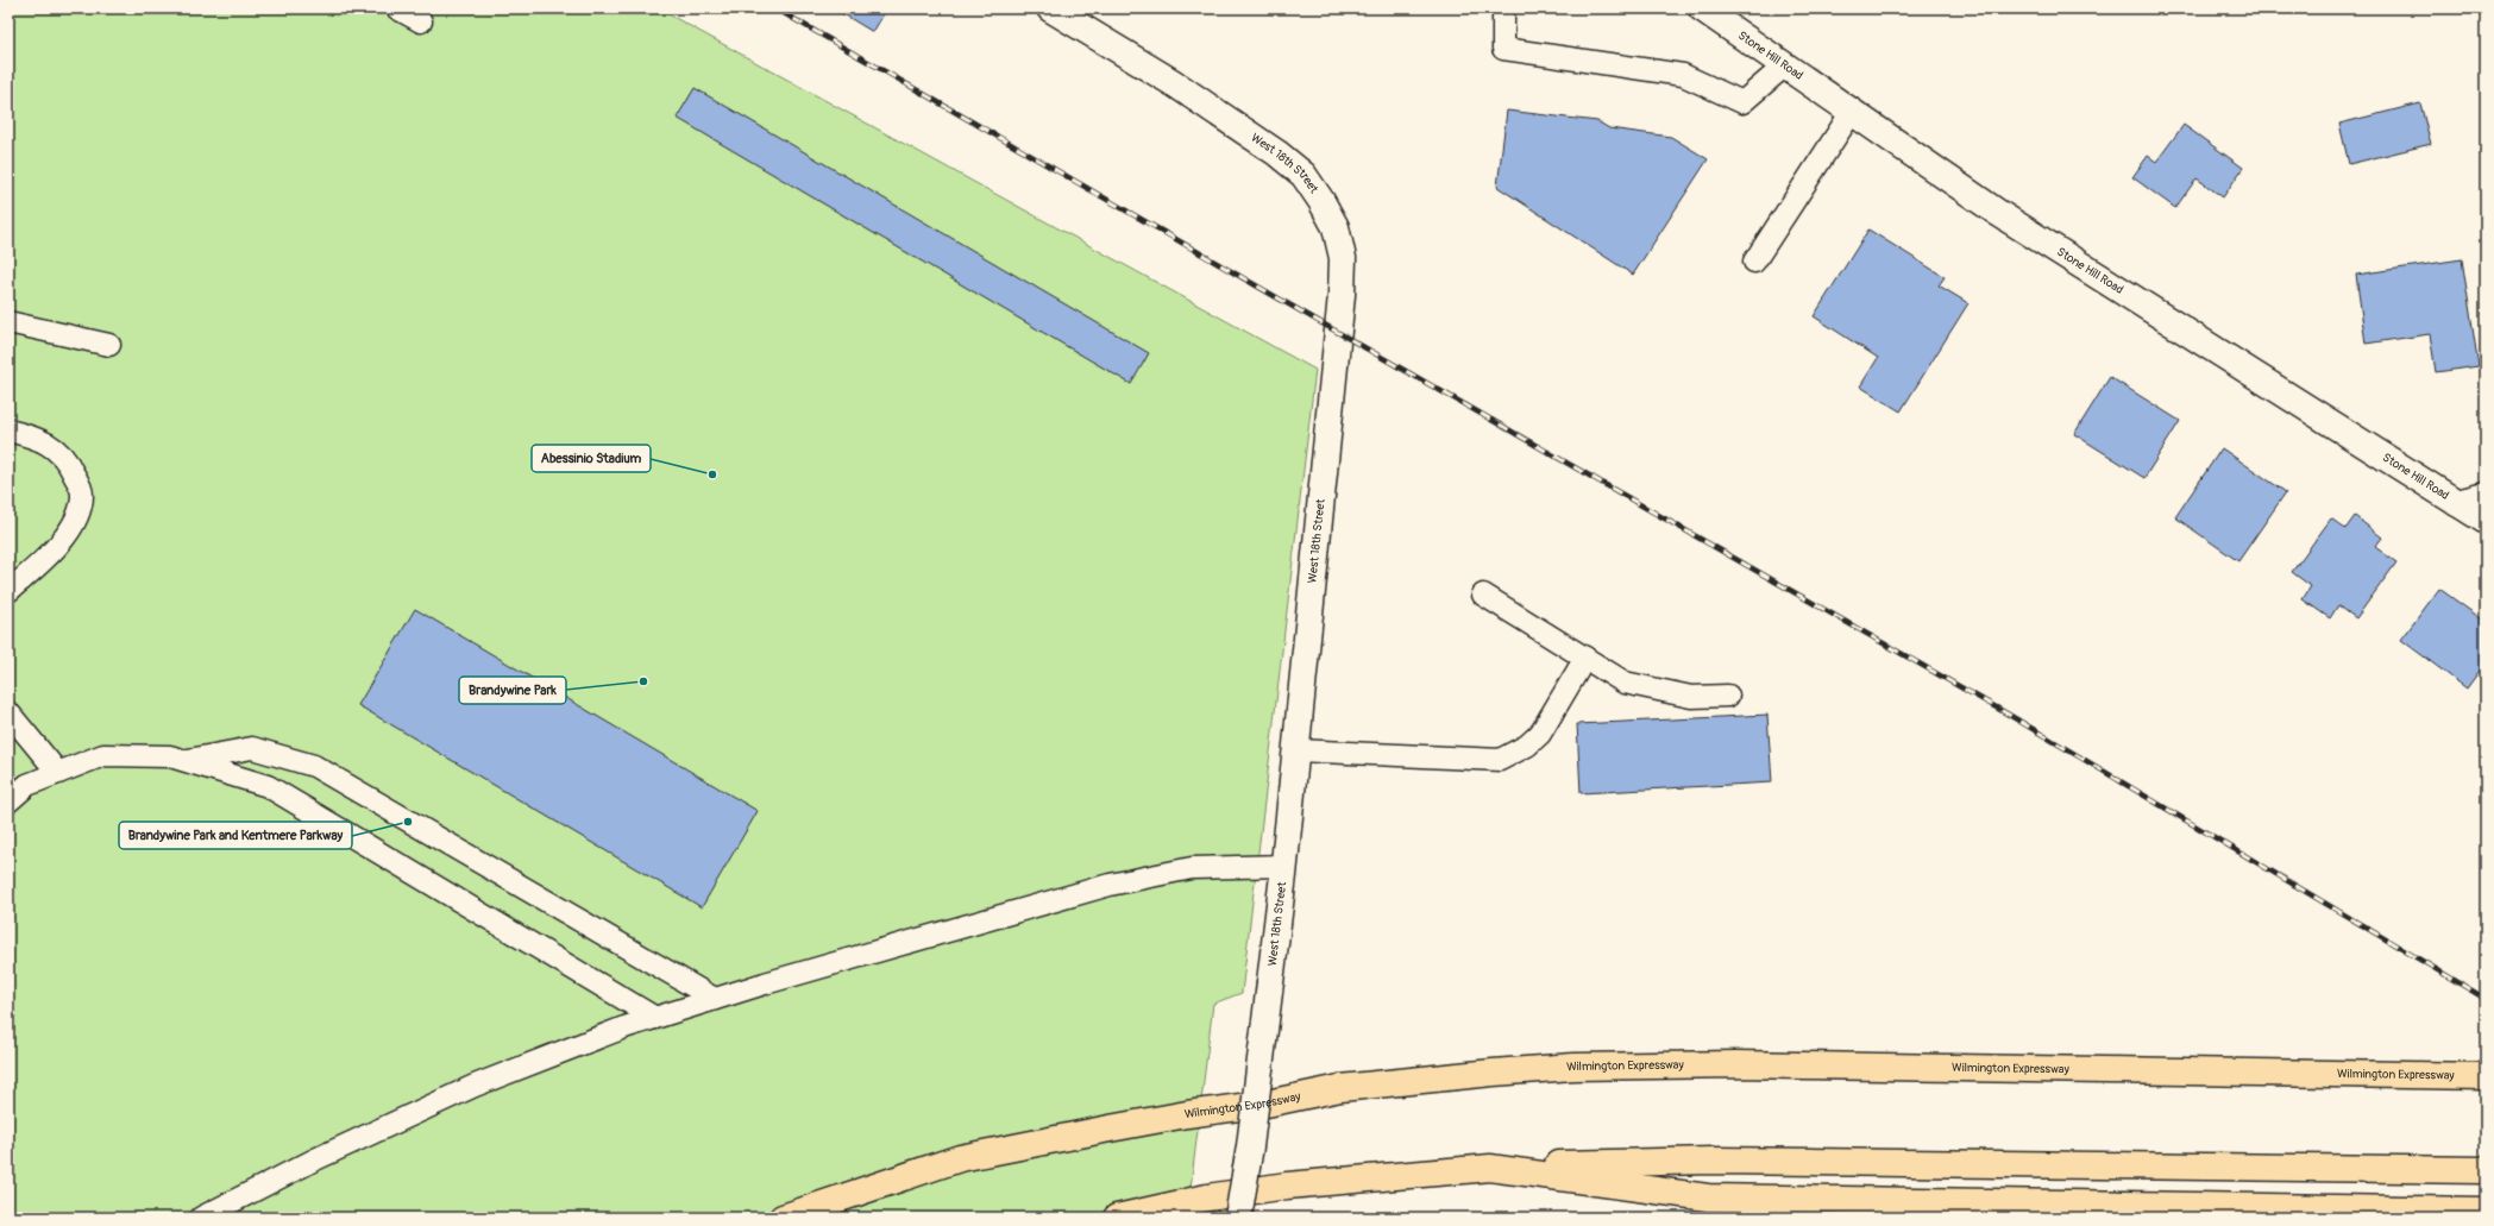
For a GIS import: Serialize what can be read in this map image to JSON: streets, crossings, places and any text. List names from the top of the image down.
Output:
{
  "streets": {
    "highway": ["Wilmington Expressway"],
    "street": ["Stone Hill Road", "West 18th Street"]
  },
  "places": ["Abessinio Stadium", "Brandywine Park", "Brandywine Park and Kentmere Parkway"]
}
